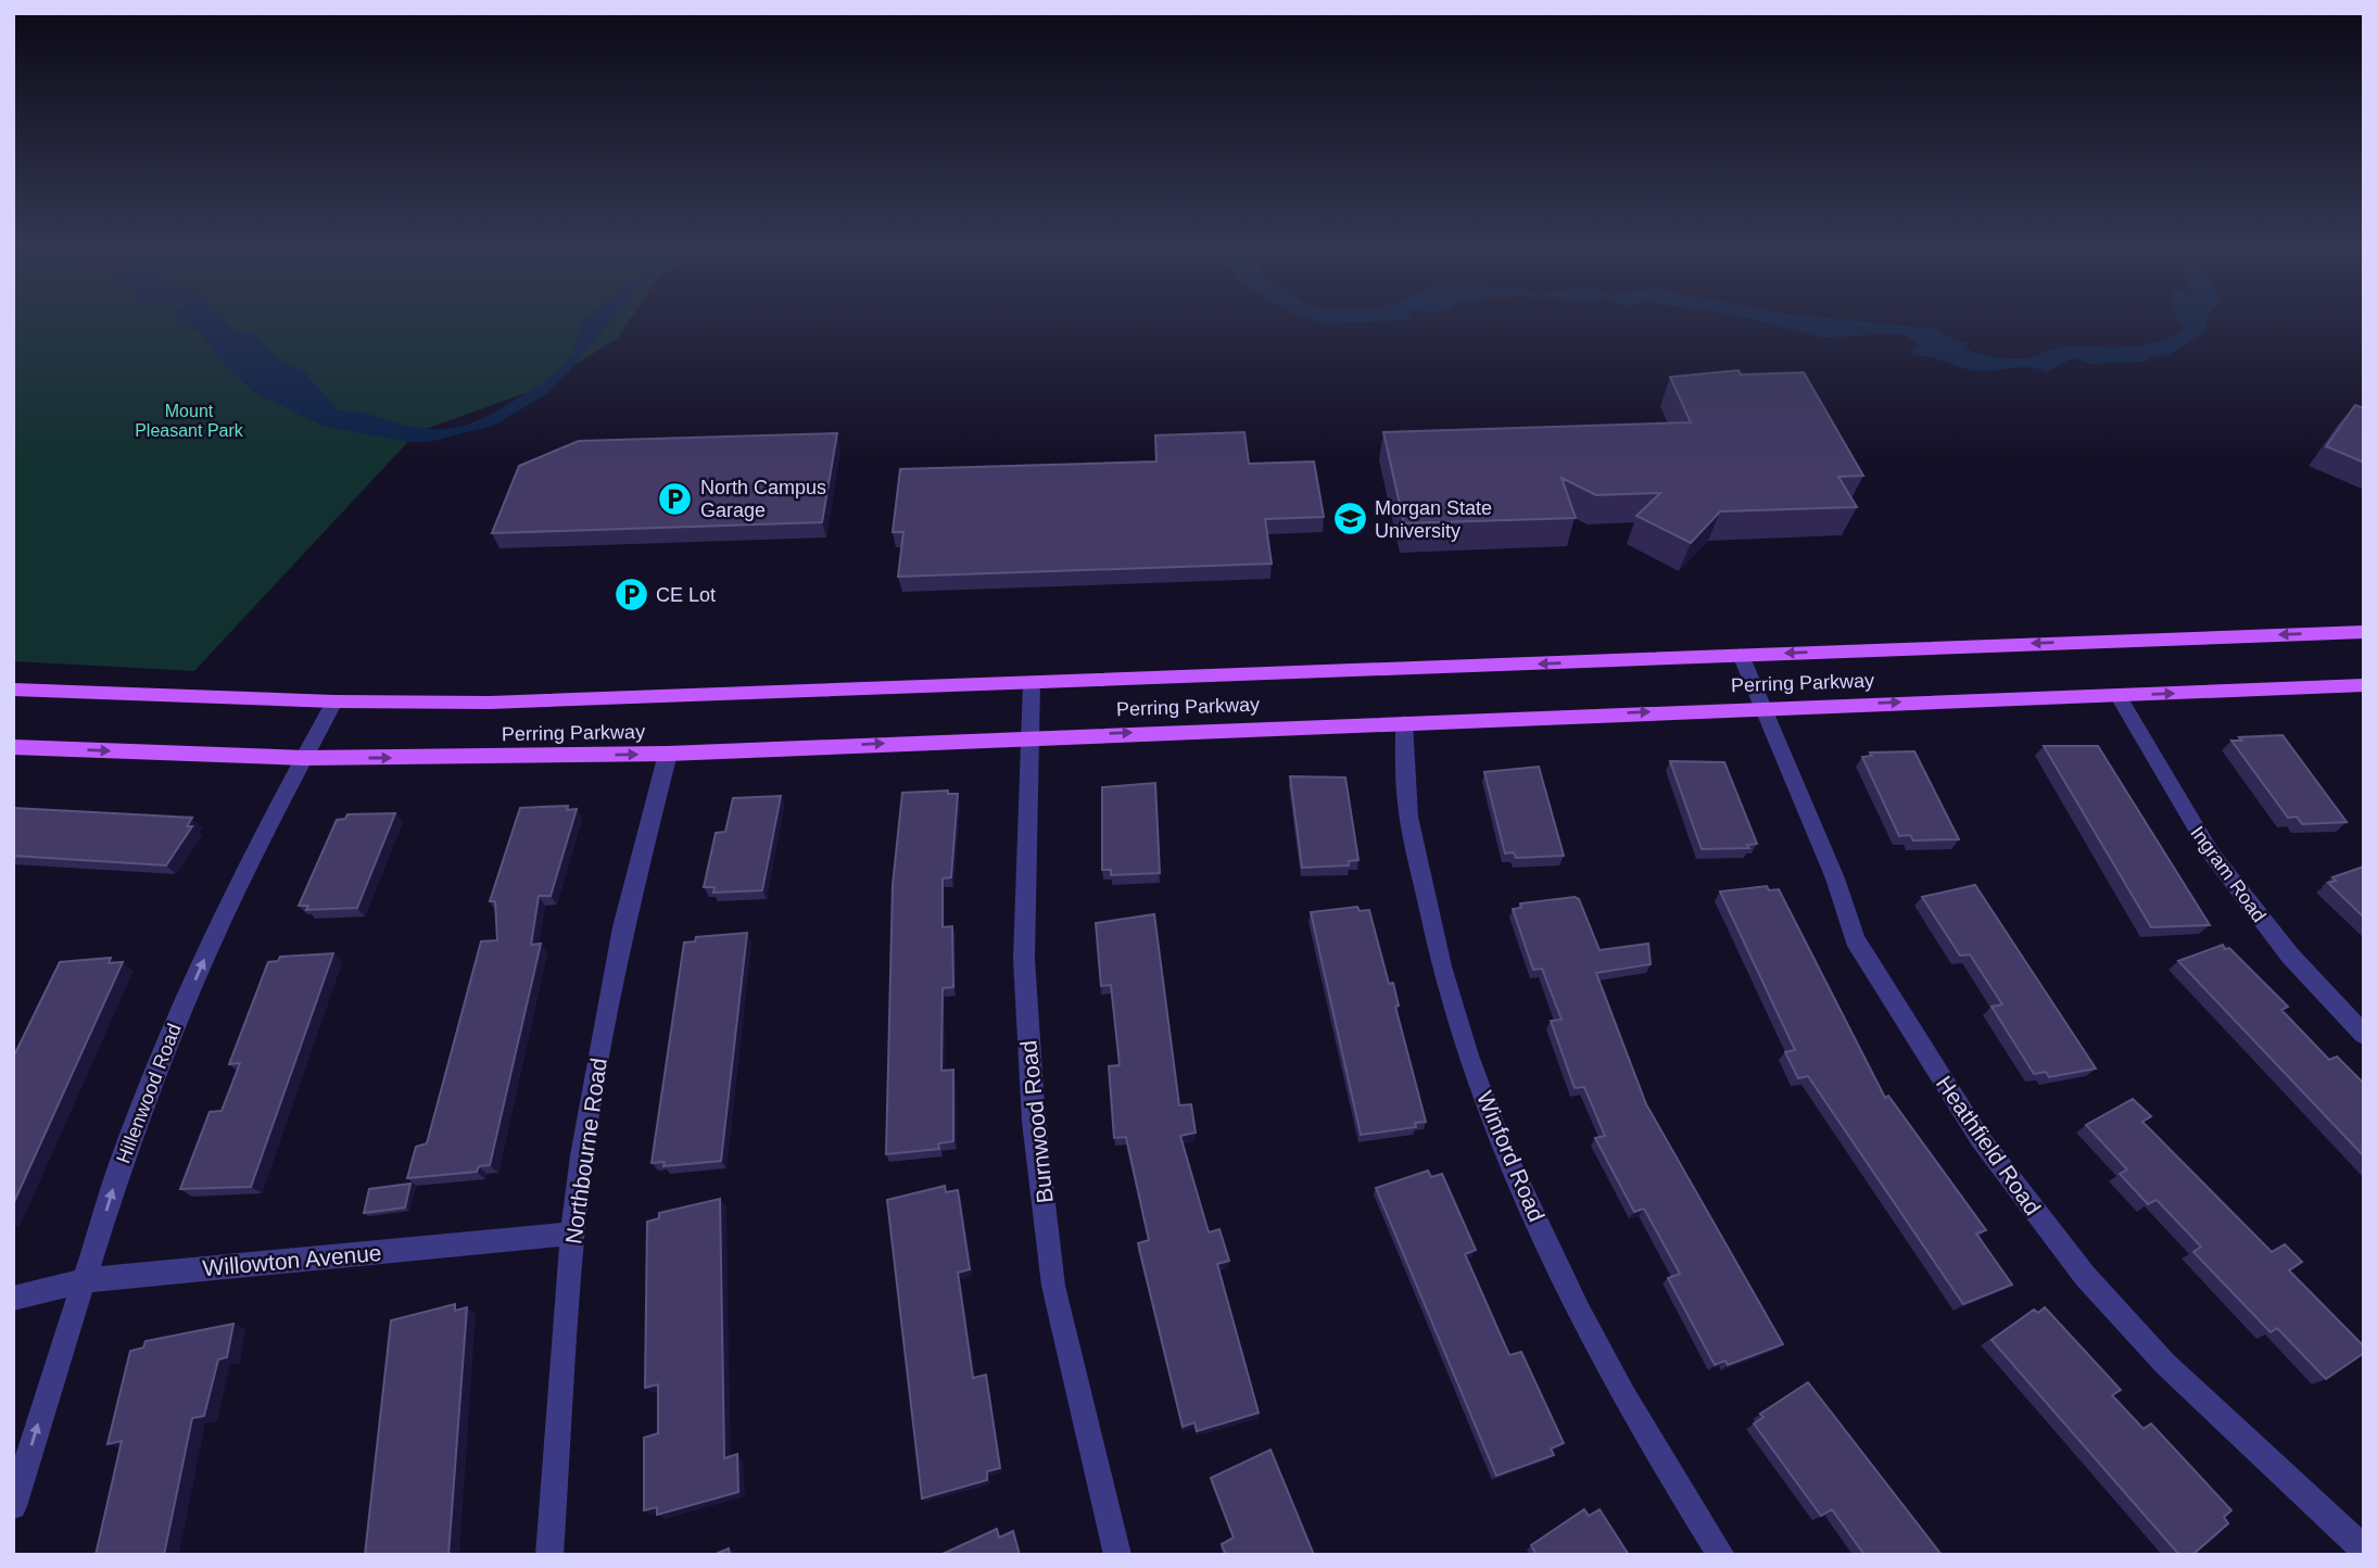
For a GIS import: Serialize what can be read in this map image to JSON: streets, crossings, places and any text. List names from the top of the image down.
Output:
{
  "streets": {
    "main road": ["Perring Parkway"],
    "street": [
      "Ingram Road",
      "Hillenwood Road",
      "Burnwood Road",
      "Heathfield Road",
      "Northbourne Road",
      "Winford Road",
      "Willowton Avenue"
    ]
  },
  "crossings": [
    ["Perring Parkway", "Ingram Road"],
    ["Perring Parkway", "Hillenwood Road"],
    ["Perring Parkway", "Burnwood Road"],
    ["Perring Parkway", "Heathfield Road"],
    ["Perring Parkway", "Northbourne Road"],
    ["Perring Parkway", "Winford Road"],
    ["Hillenwood Road", "Willowton Avenue"],
    ["Northbourne Road", "Willowton Avenue"]
  ],
  "one_way": ["Hillenwood Road"],
  "parks": ["Mount Pleasant Park"],
  "places": {
    "parking": ["North Campus Garage", "CE Lot"],
    "school or university": ["Morgan State University"]
  }
}
